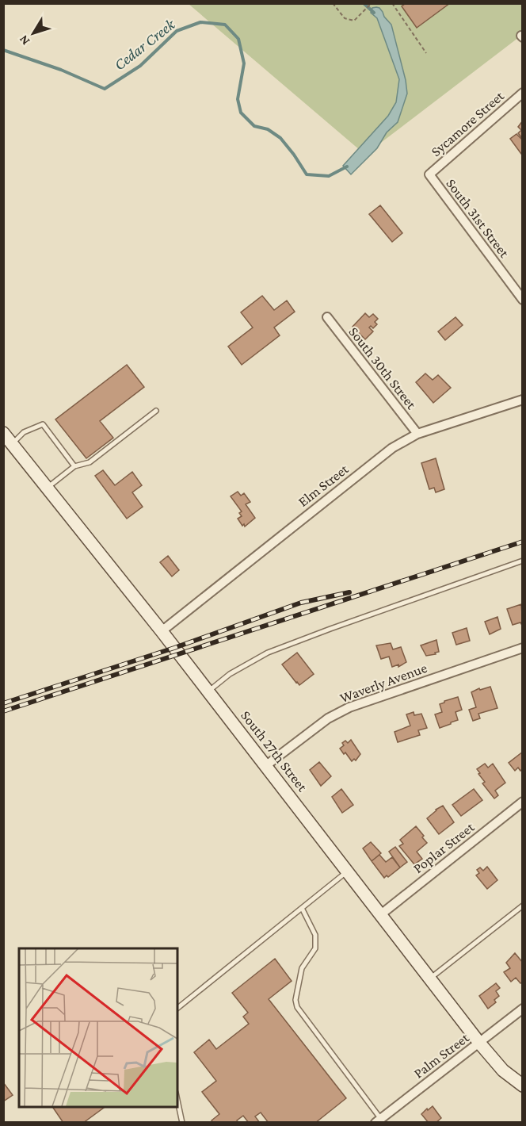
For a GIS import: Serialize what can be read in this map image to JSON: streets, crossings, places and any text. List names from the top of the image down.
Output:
{
  "streets": {
    "main road": ["South 27th Street"],
    "street": [
      "Sycamore Street",
      "South 31st Street",
      "South 30th Street",
      "Elm Street",
      "Waverly Avenue",
      "Poplar Street",
      "Palm Street"
    ]
  },
  "crossings": [
    ["Sycamore Street", "South 31st Street"],
    ["South 30th Street", "Elm Street"],
    ["Elm Street", "South 27th Street"],
    ["Waverly Avenue", "South 27th Street"],
    ["South 27th Street", "Poplar Street"],
    ["South 27th Street", "Palm Street"]
  ],
  "water": ["Cedar Creek"],
  "north": "bottom left"
}
